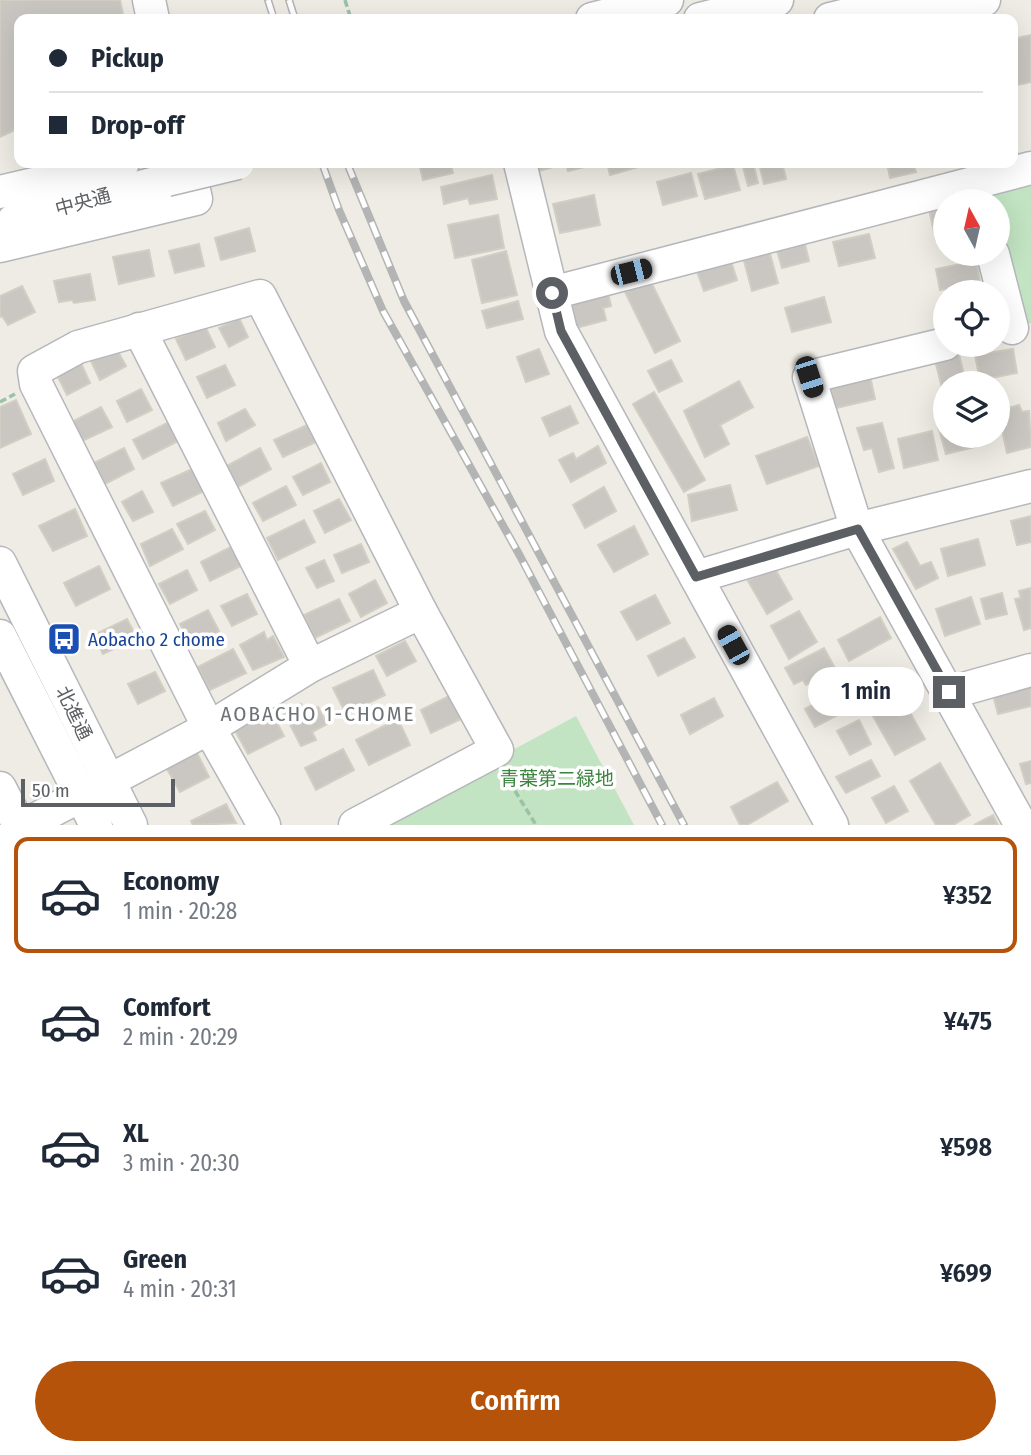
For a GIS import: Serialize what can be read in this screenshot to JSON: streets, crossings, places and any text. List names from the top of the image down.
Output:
{
  "streets": {
    "street": ["中央通", "北進通"]
  },
  "districts": ["AOBACHO 1-CHOME"],
  "parks": ["青葉第二緑地"],
  "places": {
    "bus stop": ["Aobacho 2 chome"]
  },
  "scale_bar": "50 m",
  "north": "top",
  "page": {
    "banner": ["Pickup", "Drop-off"],
    "bubble": "1 min",
    "scale": "50 m",
    "list": [
      {
        "name": "Economy",
        "note": "1 min · 20:28",
        "value": "¥352"
      },
      {
        "name": "Comfort",
        "note": "2 min · 20:29",
        "value": "¥475"
      },
      {
        "name": "XL",
        "note": "3 min · 20:30",
        "value": "¥598"
      },
      {
        "name": "Green",
        "note": "4 min · 20:31",
        "value": "¥699"
      }
    ],
    "buttons": "Confirm"
  }
}
